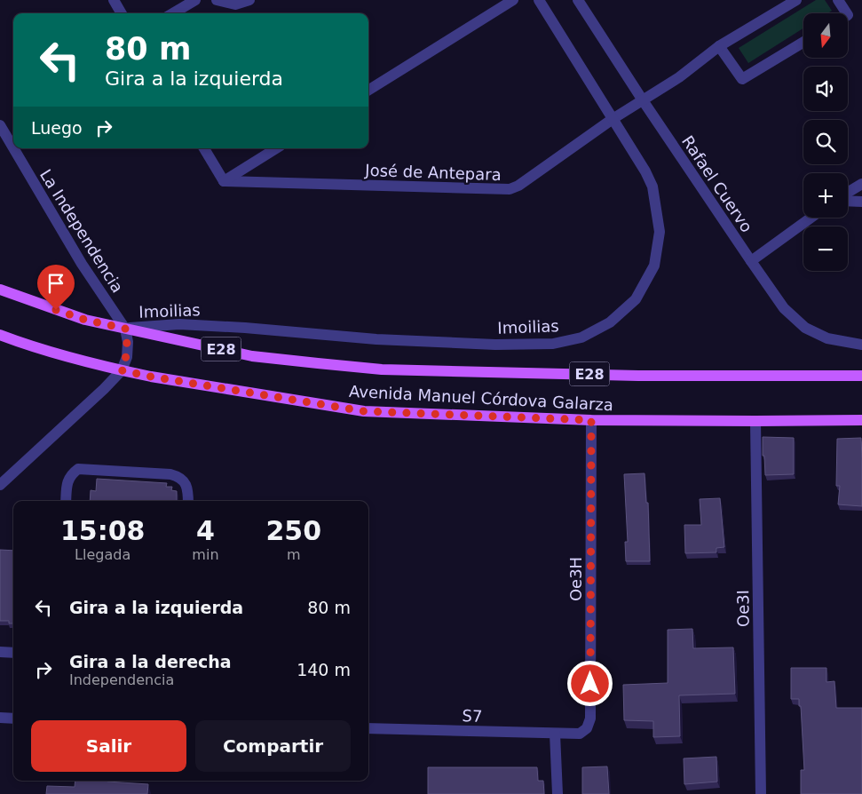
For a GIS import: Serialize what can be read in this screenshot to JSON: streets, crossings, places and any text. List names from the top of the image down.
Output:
{
  "streets": {
    "main road": ["E28", "Avenida Manuel Córdova Galarza"],
    "street": [
      "José de Antepara",
      "Rafael Cuervo",
      "La Independencia",
      "Imoilias",
      "Oe3H",
      "Oe3I",
      "S7"
    ]
  },
  "crossings": [
    ["José de Antepara", "Rafael Cuervo"],
    ["José de Antepara", "Imoilias"],
    ["La Independencia", "Imoilias"],
    ["La Independencia", "Avenida Manuel Córdova Galarza"],
    ["Imoilias", "Avenida Manuel Córdova Galarza"],
    ["Avenida Manuel Córdova Galarza", "Oe3H"],
    ["Avenida Manuel Córdova Galarza", "Oe3I"],
    ["Oe3H", "S7"]
  ],
  "north": "bottom",
  "page": {
    "map_buttons": ["+", "−"],
    "turn": ["80 m", "Gira a la izquierda"],
    "then": "Luego",
    "eta": [
      "15:08",
      "Llegada",
      "4",
      "min",
      "250",
      "m"
    ],
    "list": [
      {
        "name": "Gira a la izquierda",
        "value": "80 m"
      },
      {
        "name": "Gira a la derecha",
        "note": "Independencia",
        "value": "140 m"
      }
    ],
    "buttons": ["Salir", "Compartir"]
  }
}
